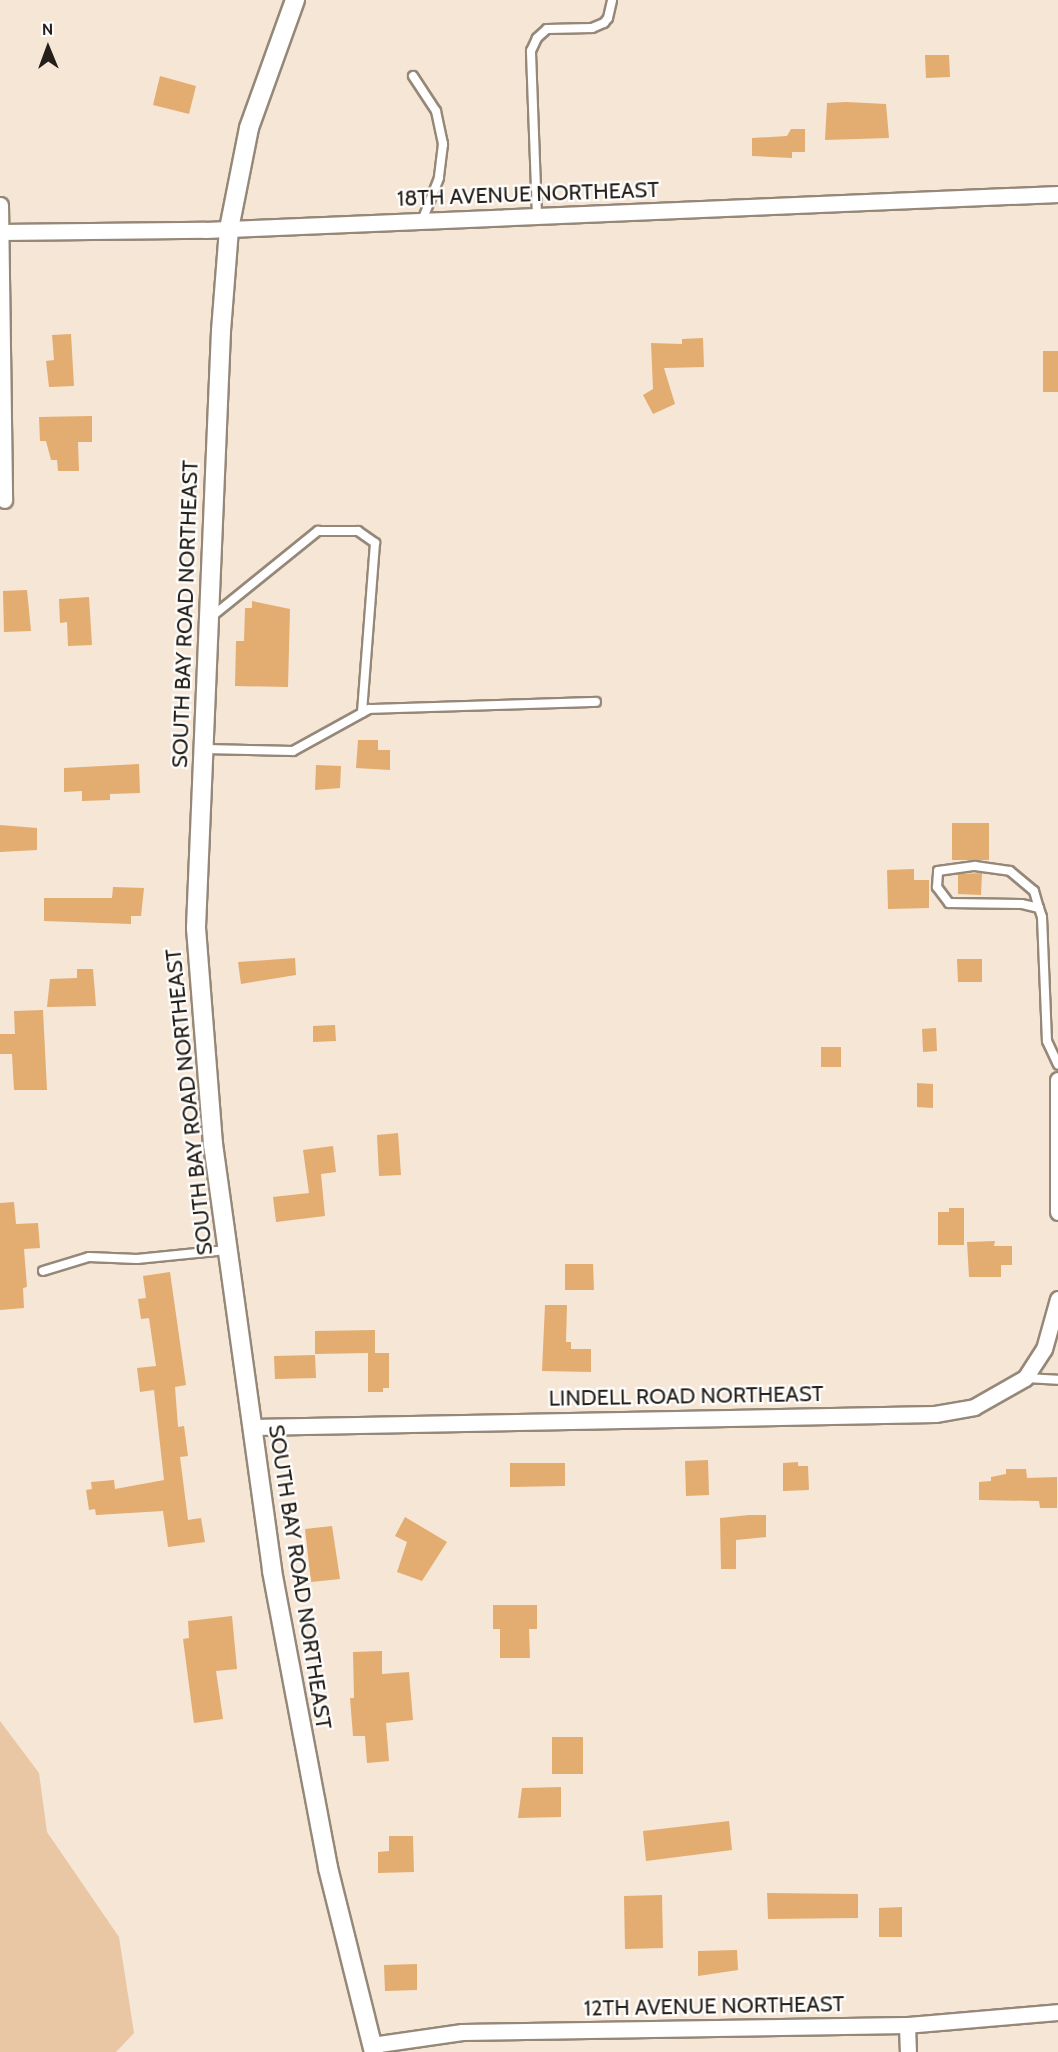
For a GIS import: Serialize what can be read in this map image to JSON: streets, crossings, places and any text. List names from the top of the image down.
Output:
{
  "streets": {
    "street": [
      "18TH AVENUE NORTHEAST",
      "SOUTH BAY ROAD NORTHEAST",
      "LINDELL ROAD NORTHEAST",
      "12TH AVENUE NORTHEAST"
    ]
  },
  "crossings": [
    ["18TH AVENUE NORTHEAST", "SOUTH BAY ROAD NORTHEAST"],
    ["SOUTH BAY ROAD NORTHEAST", "LINDELL ROAD NORTHEAST"],
    ["SOUTH BAY ROAD NORTHEAST", "12TH AVENUE NORTHEAST"]
  ],
  "north": "top"
}
